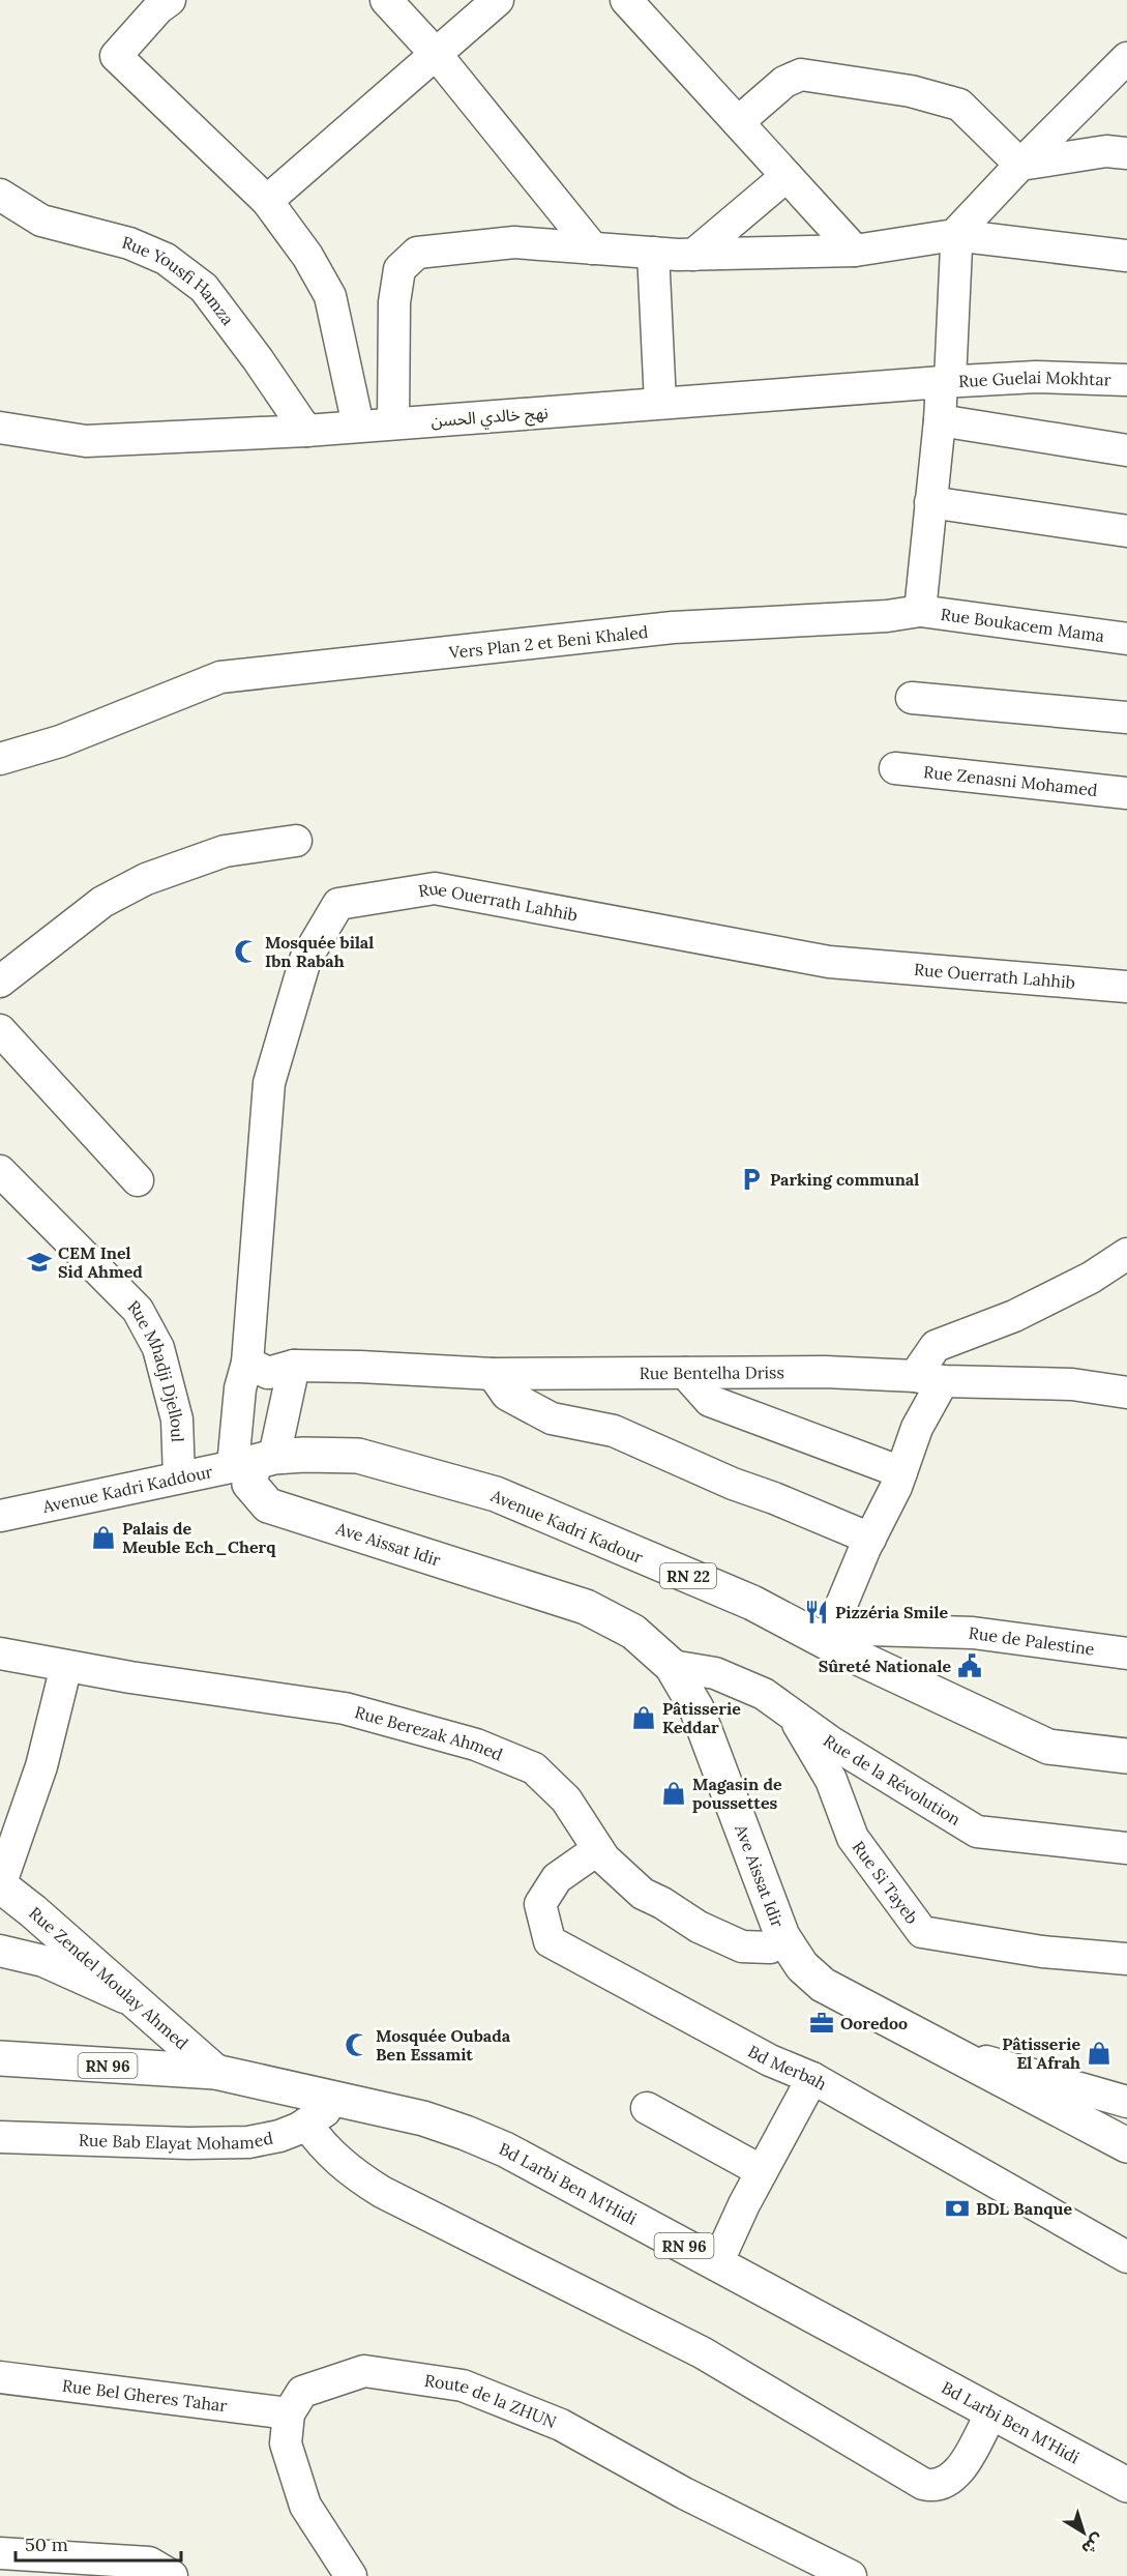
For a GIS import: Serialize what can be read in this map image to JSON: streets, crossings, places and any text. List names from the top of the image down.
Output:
{
  "streets": {
    "main road": [
      "Avenue Kadri Kadour",
      "Ave Aissat Idir",
      "RN 22",
      "Rue Zendel Moulay Ahmed",
      "RN 96",
      "Bd Larbi Ben M'Hidi"
    ],
    "street": [
      "Rue Yousfi Hamza",
      "Rue Guelai Mokhtar",
      "نهج خالدي الحسن",
      "Rue Boukacem Mama",
      "Vers Plan 2 et Beni Khaled",
      "Rue Zenasni Mohamed",
      "Rue Ouerrath Lahhib",
      "Rue Mhadji Djelloul",
      "Rue Bentelha Driss",
      "Avenue Kadri Kaddour",
      "Rue de Palestine",
      "Rue Berezak Ahmed",
      "Rue de la Révolution",
      "Rue Si Tayeb",
      "Bd Merbah",
      "Rue Bab Elayat Mohamed",
      "Rue Bel Gheres Tahar",
      "Route de la ZHUN"
    ]
  },
  "crossings": [
    ["Rue Yousfi Hamza", "نهج خالدي الحسن"],
    ["Rue Guelai Mokhtar", "نهج خالدي الحسن"],
    ["Rue Boukacem Mama", "Vers Plan 2 et Beni Khaled"],
    ["Rue Ouerrath Lahhib", "Rue Bentelha Driss"],
    ["Rue Mhadji Djelloul", "Avenue Kadri Kaddour"],
    ["Avenue Kadri Kaddour", "Avenue Kadri Kadour"],
    ["Avenue Kadri Kaddour", "Ave Aissat Idir"],
    ["Avenue Kadri Kadour", "Ave Aissat Idir"],
    ["Avenue Kadri Kadour", "Rue de Palestine"],
    ["Ave Aissat Idir", "Rue Berezak Ahmed"],
    ["Ave Aissat Idir", "Rue de la Révolution"],
    ["Rue Berezak Ahmed", "Bd Merbah"],
    ["Rue de la Révolution", "Rue Si Tayeb"],
    ["Rue Zendel Moulay Ahmed", "RN 96"],
    ["Rue Zendel Moulay Ahmed", "Bd Larbi Ben M'Hidi"],
    ["RN 96", "Bd Larbi Ben M'Hidi"],
    ["Rue Bab Elayat Mohamed", "Bd Larbi Ben M'Hidi"],
    ["Rue Bel Gheres Tahar", "Route de la ZHUN"]
  ],
  "places": {
    "mosque": ["Mosquée bilal Ibn Rabah", "Mosquée Oubada Ben Essamit"],
    "parking": ["Parking communal"],
    "school or university": ["CEM Inel Sid Ahmed"],
    "shop": [
      "Palais de Meuble Ech_Cherq",
      "Pâtisserie Keddar",
      "Magasin de poussettes",
      "Pâtisserie El Afrah"
    ],
    "restaurant": ["Pizzéria Smile"],
    "public building": ["Sûreté Nationale"],
    "office": ["Ooredoo"],
    "bank": ["BDL Banque"]
  },
  "scale_bar": "50 m",
  "north": "bottom right"
}
